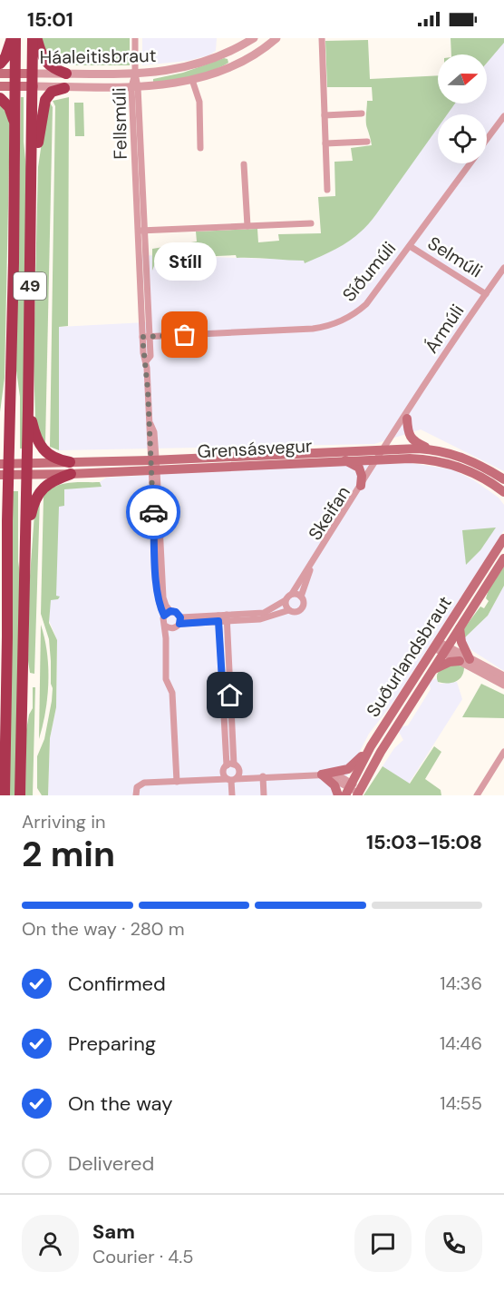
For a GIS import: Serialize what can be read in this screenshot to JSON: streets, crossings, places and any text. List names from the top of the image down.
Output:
{
  "streets": {
    "highway": ["49"],
    "main road": ["Háaleitisbraut", "Grensásvegur", "Suðurlandsbraut"],
    "street": [
      "Fellsmúli",
      "Selmúli",
      "Síðumúli",
      "Ármúli",
      "Skeifan"
    ]
  },
  "crossings": [
    ["Háaleitisbraut", "Fellsmúli"],
    ["Háaleitisbraut", "49"],
    ["Fellsmúli", "Síðumúli"],
    ["Fellsmúli", "Grensásvegur"],
    ["Selmúli", "Síðumúli"],
    ["Selmúli", "Ármúli"],
    ["49", "Grensásvegur"],
    ["Ármúli", "Grensásvegur"],
    ["Ármúli", "Skeifan"],
    ["Grensásvegur", "Skeifan"]
  ],
  "places": ["Stíll"],
  "north": "right",
  "page": {
    "status": "15:01",
    "bubble": "Stíll",
    "heading": ["2 min", "Arriving in", "15:03–15:08"],
    "panel": ["Sam", "Courier · 4.5"],
    "bar": "On the way · 280 m",
    "list": [
      ["Confirmed", "14:36"],
      ["Preparing", "14:46"],
      ["On the way", "14:55"],
      "Delivered"
    ]
  }
}
